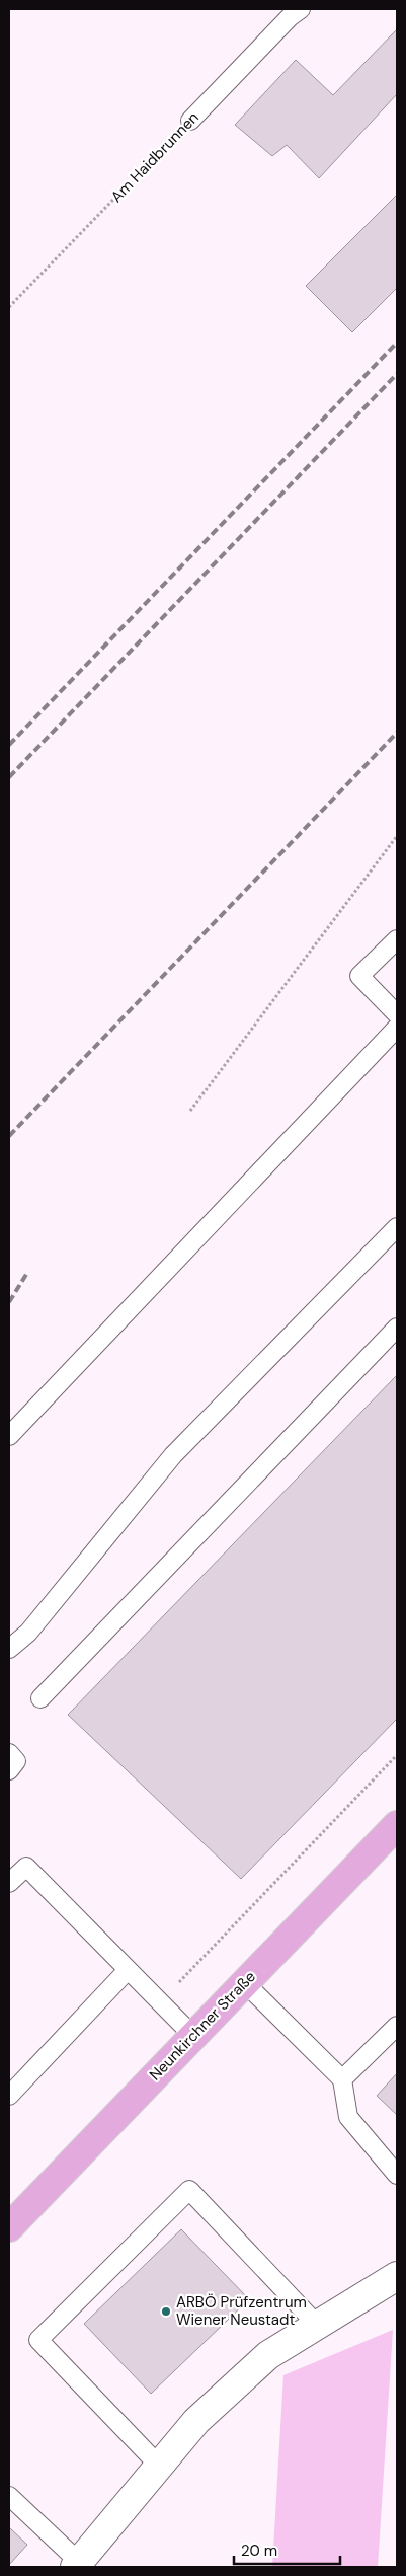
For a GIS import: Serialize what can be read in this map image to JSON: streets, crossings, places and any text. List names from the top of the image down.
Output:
{
  "streets": {
    "main road": ["Neunkirchner Straße"],
    "lane": ["Am Haidbrunnen"]
  },
  "places": ["ARBÖ Prüfzentrum Wiener Neustadt"],
  "scale_bar": "20 m"
}
